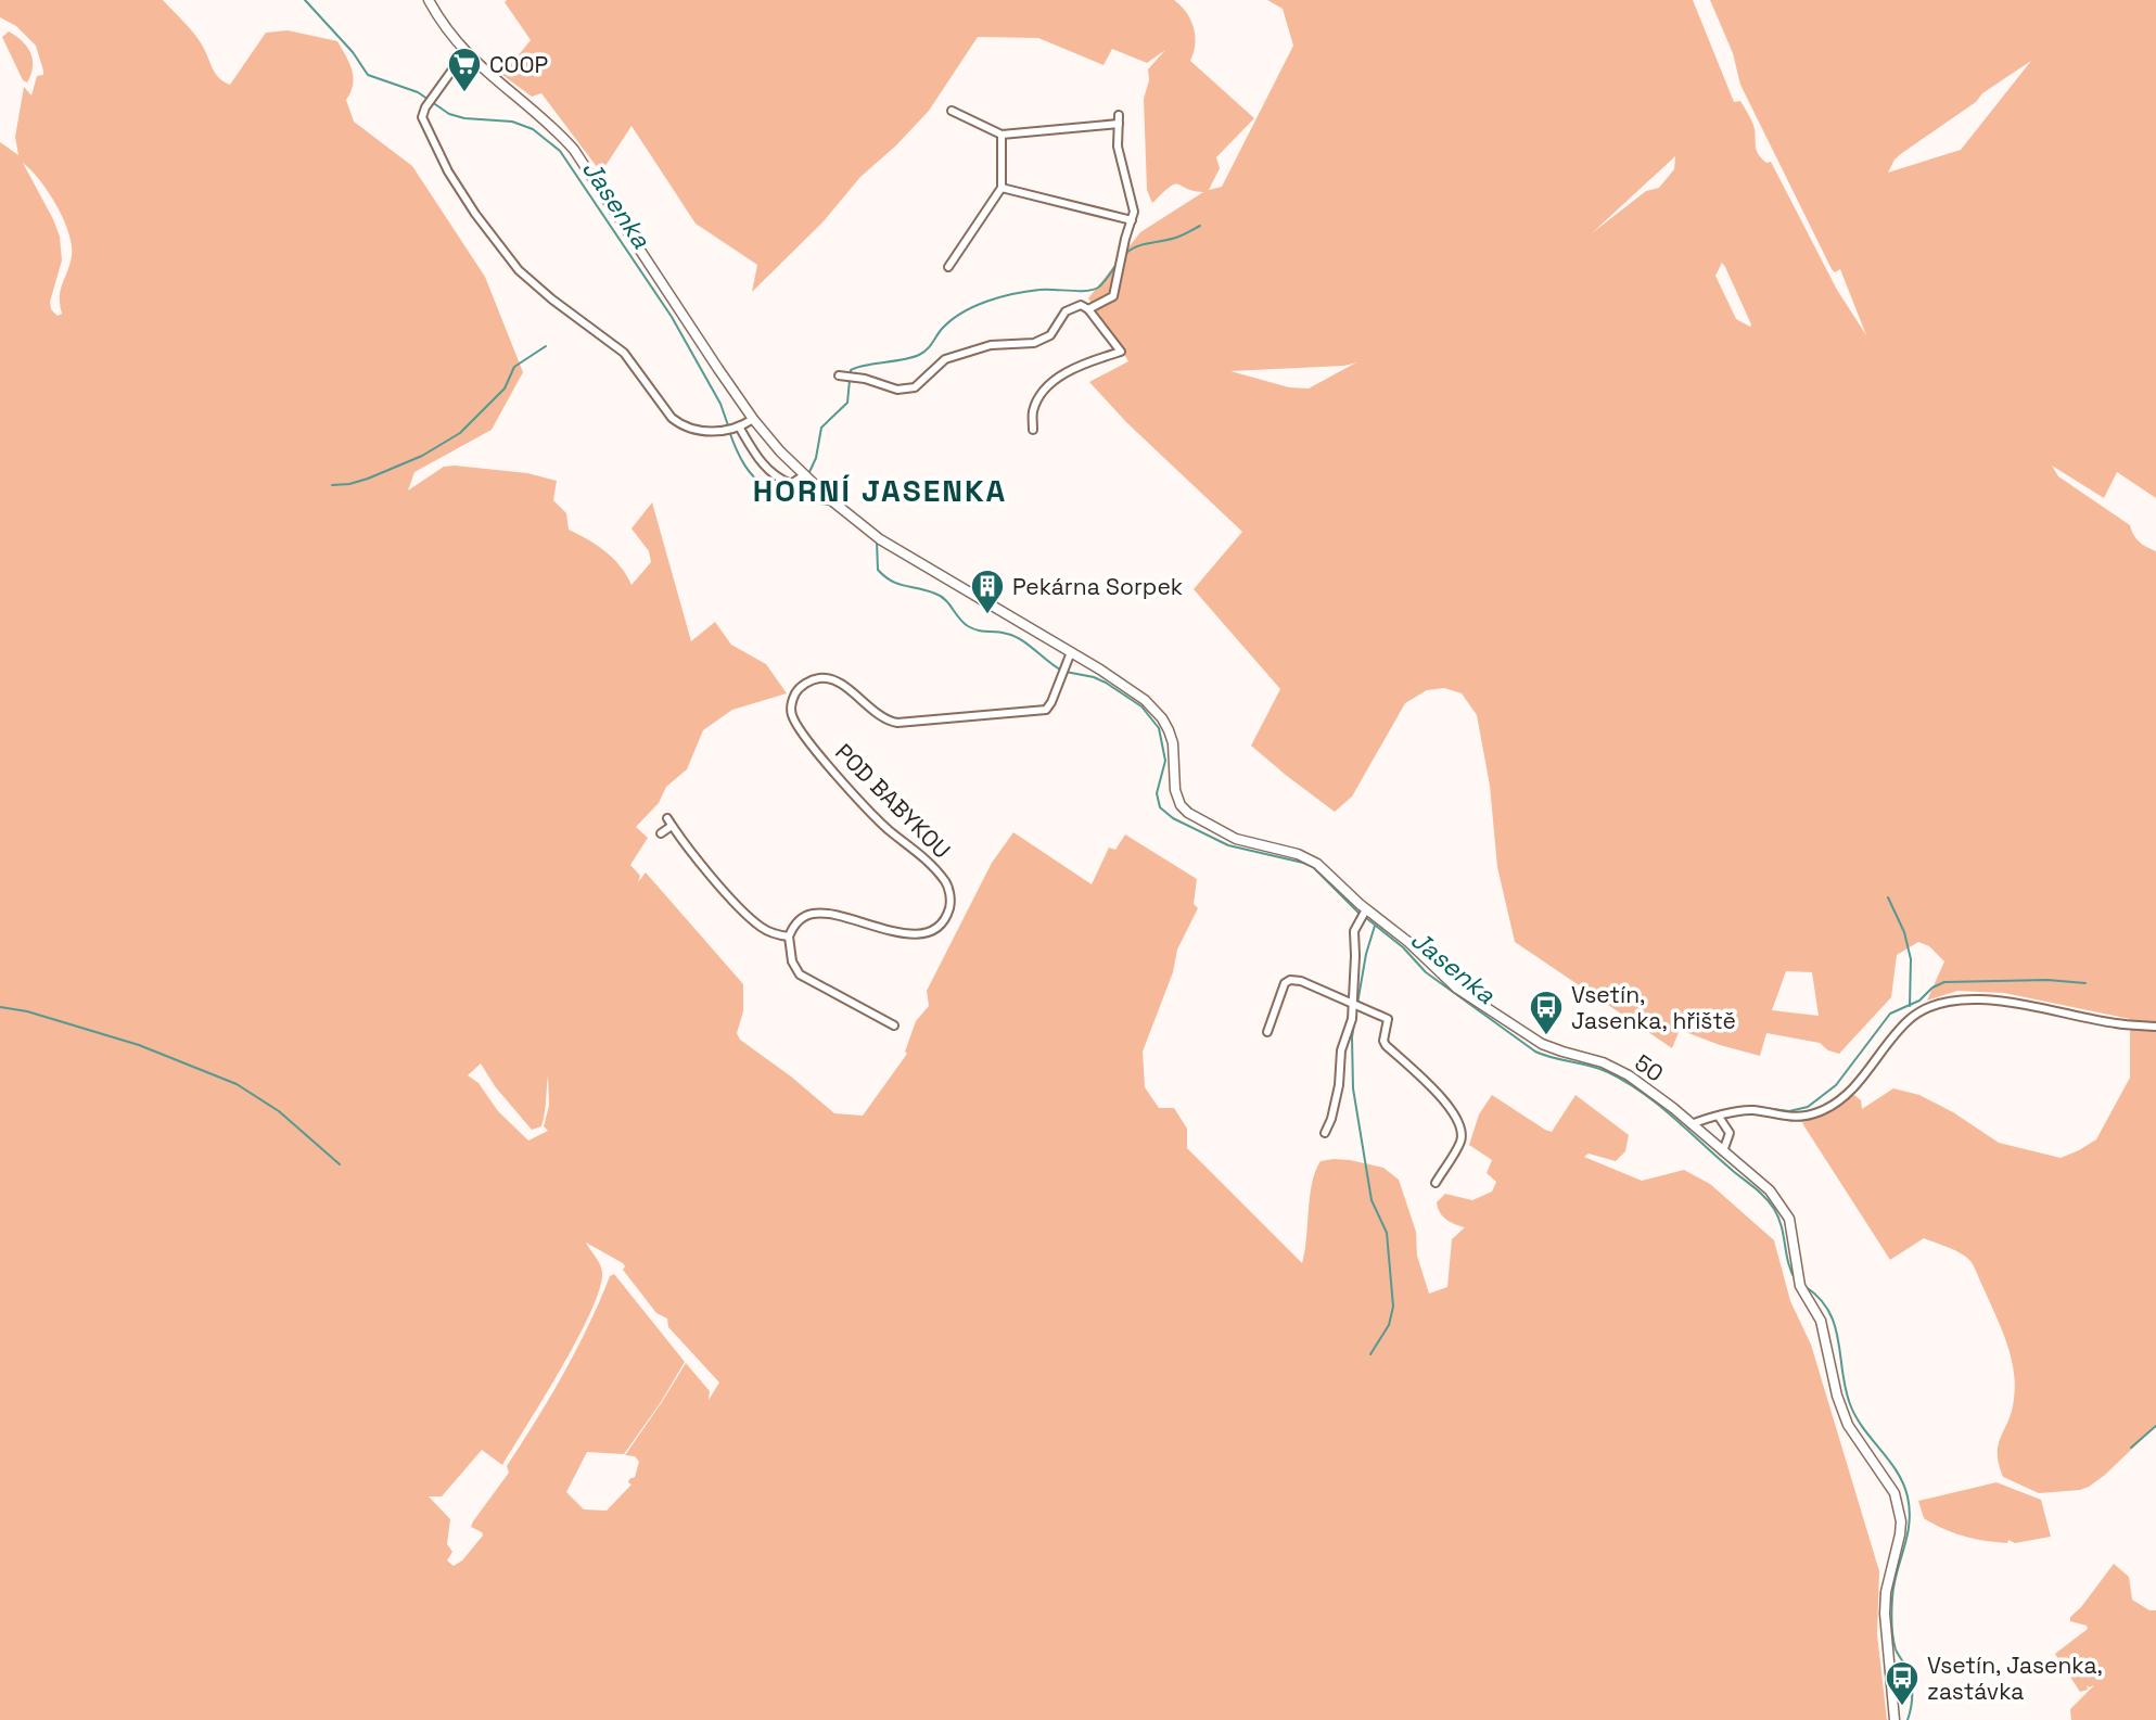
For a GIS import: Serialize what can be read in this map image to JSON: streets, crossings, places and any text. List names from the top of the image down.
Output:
{
  "streets": {
    "street": ["POD BABYKOU", "50"]
  },
  "crossings": [
    ["POD BABYKOU", "50"]
  ],
  "districts": ["HORNÍ JASENKA"],
  "water": ["Jasenka"],
  "places": {
    "supermarket": ["COOP"],
    "building": ["Pekárna Sorpek"],
    "bus stop": ["Vsetín, Jasenka, hřiště", "Vsetín, Jasenka, zastávka"]
  }
}
